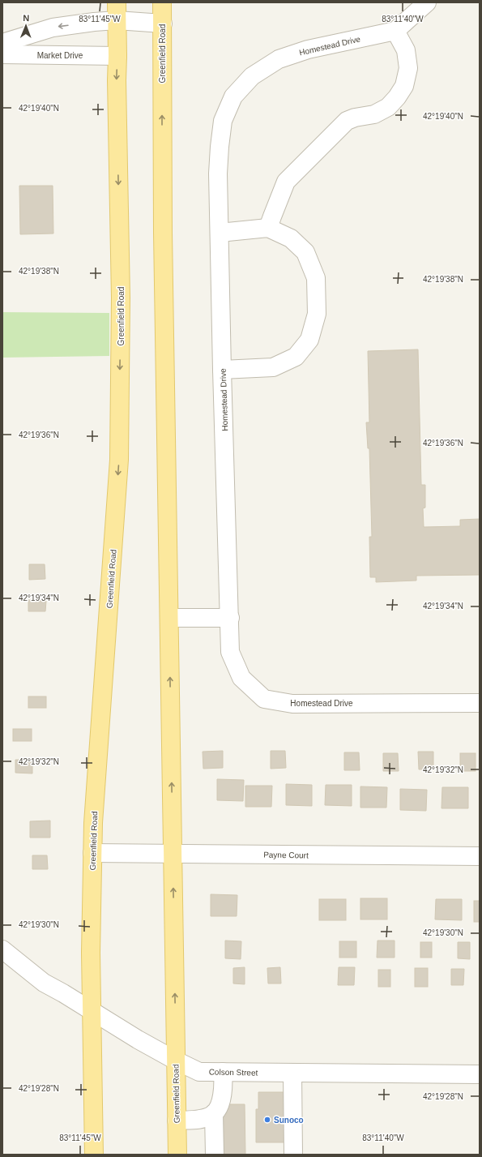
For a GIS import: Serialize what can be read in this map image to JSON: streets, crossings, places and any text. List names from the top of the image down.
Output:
{
  "streets": {
    "main road": ["Greenfield Road"],
    "street": [
      "Homestead Drive",
      "Market Drive",
      "Payne Court",
      "Colson Street"
    ]
  },
  "crossings": [
    ["Greenfield Road", "Market Drive"],
    ["Greenfield Road", "Payne Court"],
    ["Greenfield Road", "Colson Street"]
  ],
  "places": ["Sunoco"],
  "north": "top",
  "coordinates": [
    "83°11'45\"W",
    "83°11'40\"W",
    "42°19'40\"N",
    "42°19'38\"N",
    "42°19'36\"N",
    "42°19'34\"N",
    "42°19'32\"N",
    "42°19'30\"N",
    "42°19'28\"N"
  ]
}
